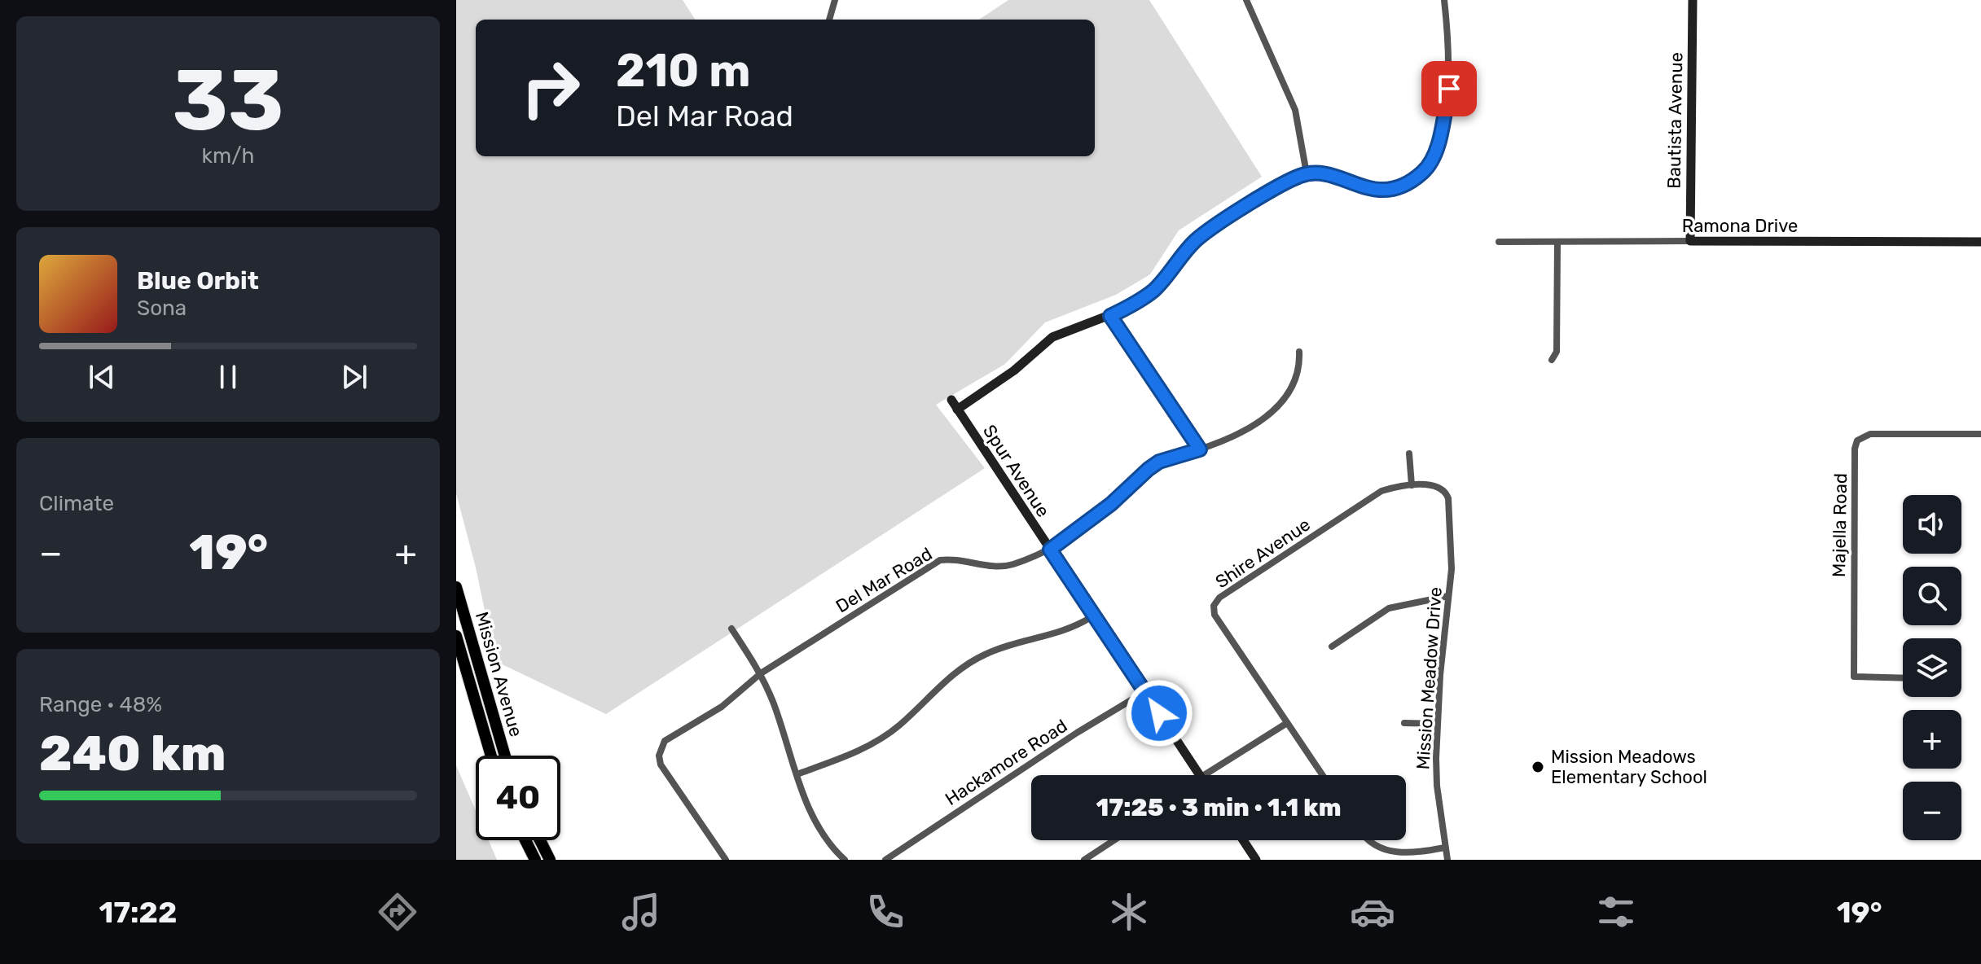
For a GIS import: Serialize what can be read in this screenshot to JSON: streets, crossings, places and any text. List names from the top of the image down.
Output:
{
  "streets": {
    "highway": ["Mission Avenue"],
    "street": [
      "Bautista Avenue",
      "Ramona Drive",
      "Spur Avenue",
      "Majella Road",
      "Shire Avenue",
      "Del Mar Road",
      "Mission Meadow Drive",
      "Hackamore Road"
    ]
  },
  "crossings": [
    ["Bautista Avenue", "Ramona Drive"],
    ["Spur Avenue", "Del Mar Road"],
    ["Spur Avenue", "Hackamore Road"],
    ["Shire Avenue", "Mission Meadow Drive"]
  ],
  "places": ["Mission Meadows Elementary School"],
  "page": {
    "tile": [
      ["33", "km/h"],
      "Climate",
      ["Range · 48%", "240 km"]
    ],
    "turn": ["210 m", "Del Mar Road"],
    "song": ["Blue Orbit", "Sona"],
    "map_buttons": ["+", "−"],
    "heat": ["−", "19°", "+"],
    "limit": "40",
    "trip": "17:25 · 3 min · 1.1 km",
    "tabs": ["17:22", "19°"]
  }
}
